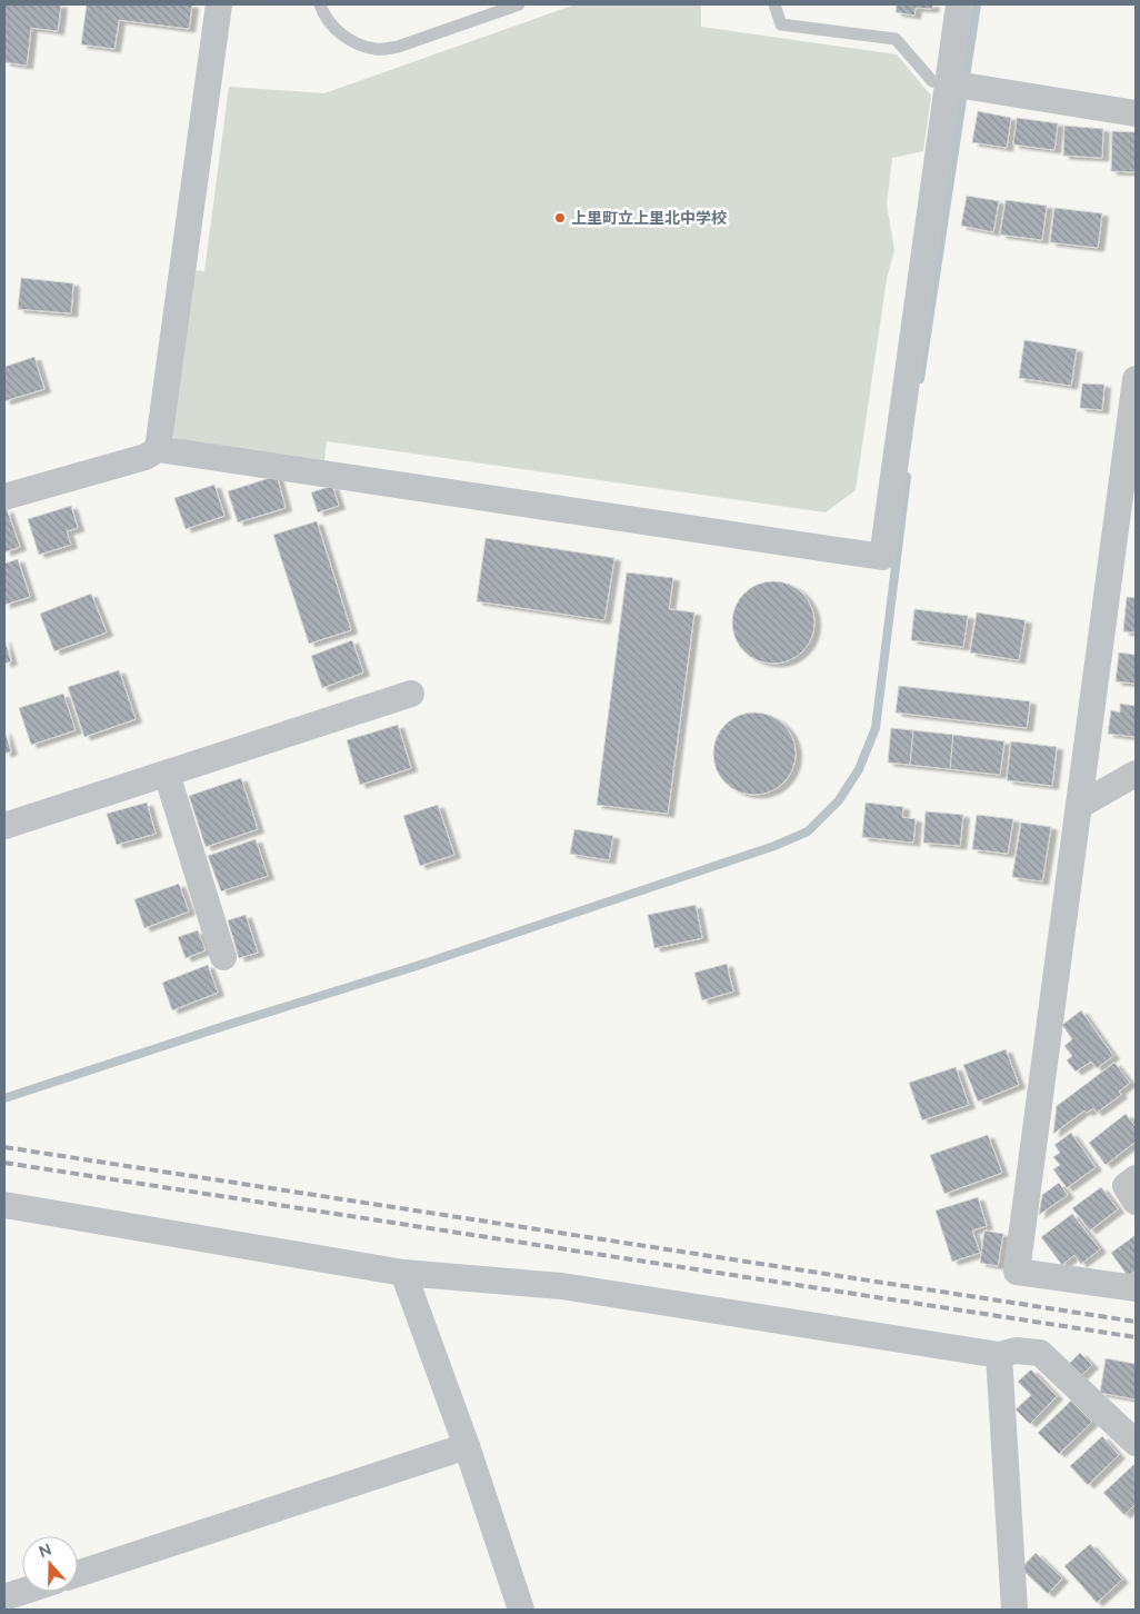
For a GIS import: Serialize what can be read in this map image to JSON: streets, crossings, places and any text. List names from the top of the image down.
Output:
{
  "places": ["上里町立上里北中学校"],
  "north": "top"
}
